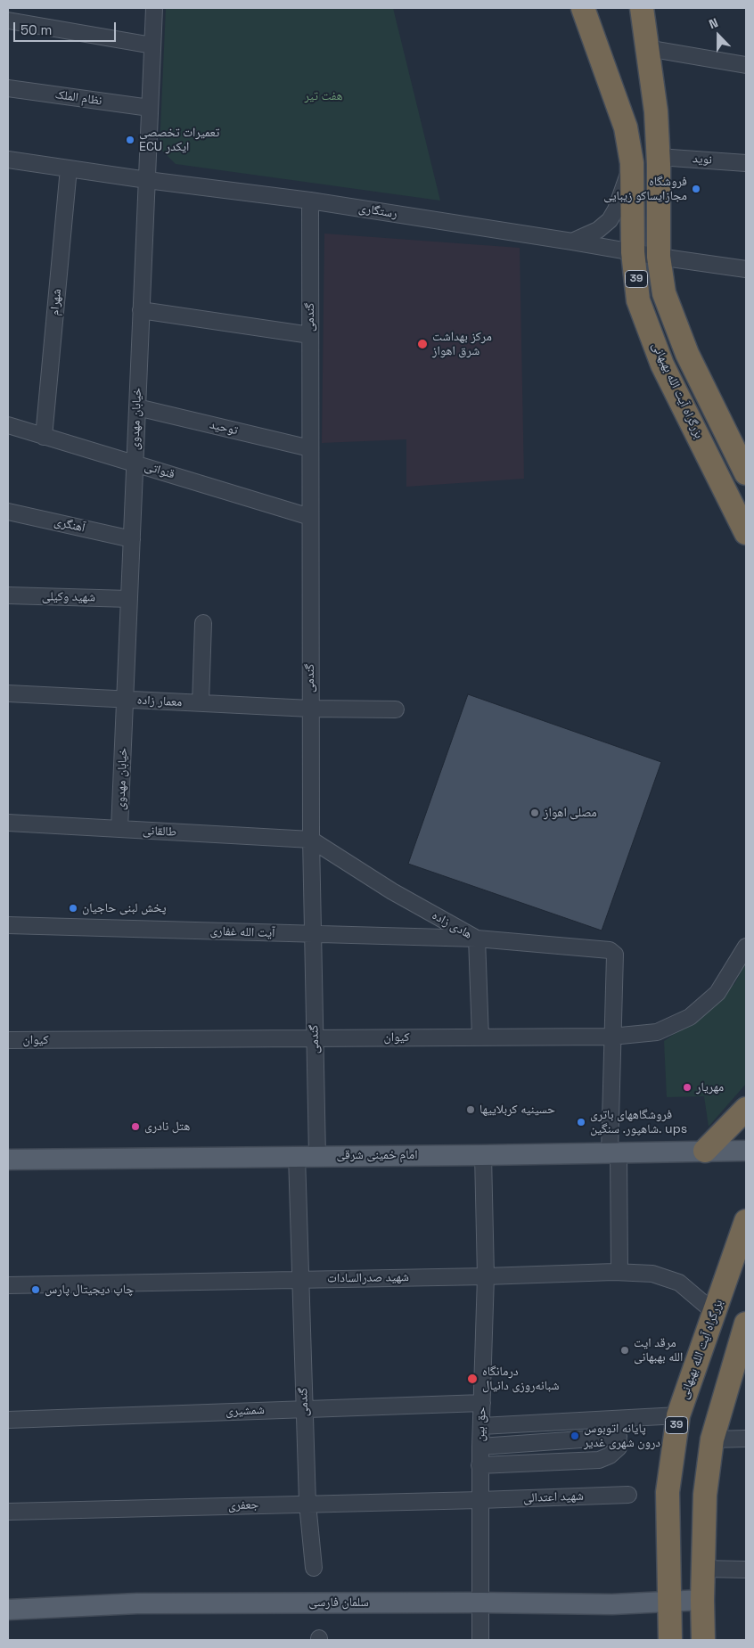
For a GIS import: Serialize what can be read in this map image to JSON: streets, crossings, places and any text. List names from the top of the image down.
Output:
{
  "streets": {
    "highway": ["39", "بزرگراه آیت الله بهبهانی"],
    "main road": ["امام خمینی شرقی", "سلمان فارسی"],
    "street": [
      "نظام الملک",
      "نوید",
      "رستگاری",
      "شهرام",
      "گندمی",
      "خیابان مهدوی",
      "توحید",
      "قنواتی",
      "آهنگری",
      "شهید وکیلی",
      "معمار زاده",
      "طالقانی",
      "هادی زاده",
      "آیت الله غفاری",
      "کیوان",
      "شهید صدرالسادات",
      "شمشیری",
      "حق بین",
      "شهید اعتدالی",
      "جعفری"
    ]
  },
  "crossings": [
    ["نظام الملک", "خیابان مهدوی"],
    ["نوید", "بزرگراه آیت الله بهبهانی"],
    ["رستگاری", "شهرام"],
    ["رستگاری", "گندمی"],
    ["رستگاری", "بزرگراه آیت الله بهبهانی"],
    ["رستگاری", "خیابان مهدوی"],
    ["شهرام", "قنواتی"],
    ["گندمی", "توحید"],
    ["گندمی", "قنواتی"],
    ["گندمی", "معمار زاده"],
    ["گندمی", "طالقانی"],
    ["گندمی", "هادی زاده"],
    ["گندمی", "آیت الله غفاری"],
    ["گندمی", "کیوان"],
    ["گندمی", "امام خمینی شرقی"],
    ["گندمی", "شهید صدرالسادات"],
    ["گندمی", "شمشیری"],
    ["گندمی", "جعفری"],
    ["بزرگراه آیت الله بهبهانی", "شهید صدرالسادات"],
    ["بزرگراه آیت الله بهبهانی", "سلمان فارسی"],
    ["خیابان مهدوی", "توحید"],
    ["خیابان مهدوی", "قنواتی"],
    ["خیابان مهدوی", "آهنگری"],
    ["خیابان مهدوی", "شهید وکیلی"],
    ["خیابان مهدوی", "معمار زاده"],
    ["خیابان مهدوی", "طالقانی"],
    ["طالقانی", "هادی زاده"],
    ["هادی زاده", "آیت الله غفاری"],
    ["هادی زاده", "کیوان"],
    ["امام خمینی شرقی", "حق بین"],
    ["شهید صدرالسادات", "حق بین"],
    ["شمشیری", "حق بین"],
    ["حق بین", "شهید اعتدالی"],
    ["حق بین", "جعفری"],
    ["حق بین", "سلمان فارسی"],
    ["شهید اعتدالی", "جعفری"]
  ],
  "parks": ["هفت تیر"],
  "places": [
    "تعمیرات تخصصی ECU ایکدر",
    "فروشگاه مجازایساکو زیبایی",
    "مرکز بهداشت شرق اهواز",
    "مصلی اهواز",
    "پخش لبنی حاجیان",
    "مهریار",
    "حسینیه کربلاییها",
    "فروشگاههای باتری شاهپور. سنگین. ups",
    "هتل نادری",
    "چاپ دیجیتال پارس",
    "مرقد ایت الله بهبهانی",
    "درمانگاه شبانه‌روزی دانیال",
    "پایانه اتوبوس درون شهری غدیر"
  ],
  "scale_bar": "50 m",
  "north": "top"
}
